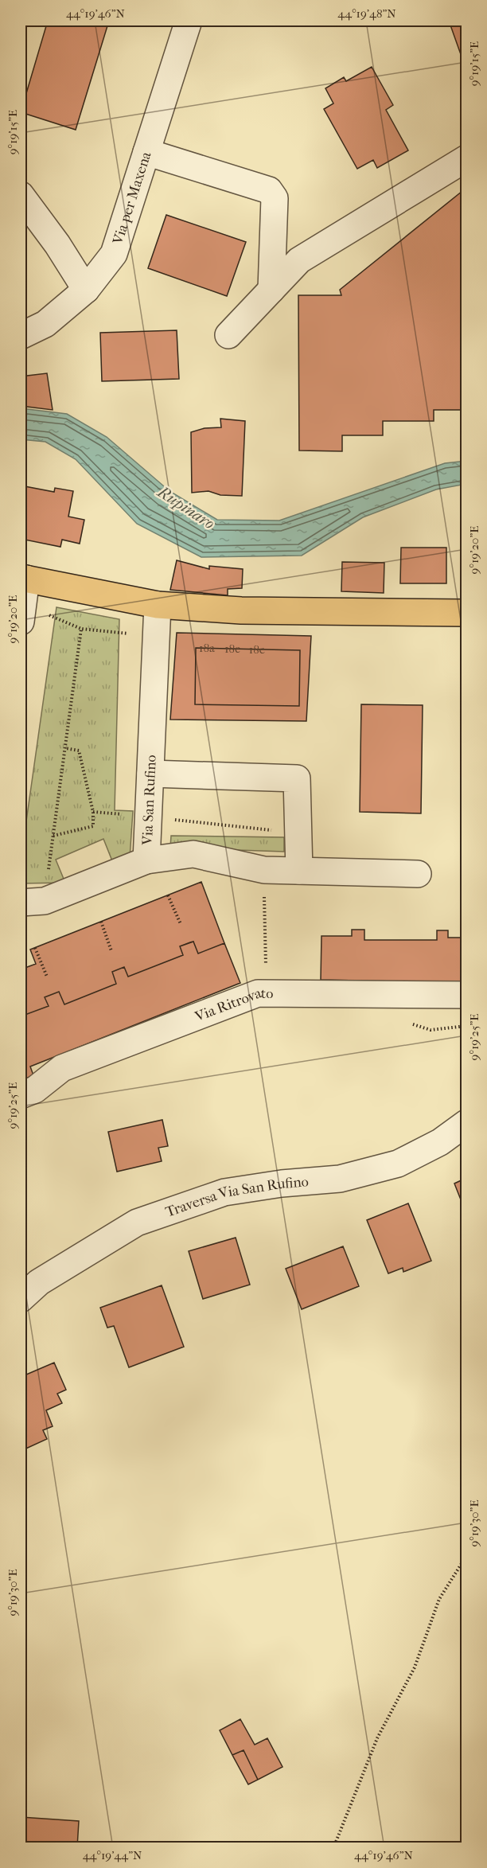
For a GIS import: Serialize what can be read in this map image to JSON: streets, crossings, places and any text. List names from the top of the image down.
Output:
{
  "streets": {
    "street": [
      "Via per Maxena",
      "Via San Rufino",
      "Via Ritrovato",
      "Traversa Via San Rufino"
    ]
  },
  "water": ["Rupinaro"],
  "house_numbers": ["18a", "18c", "18e"],
  "coordinates": [
    "44°19'46\"N",
    "44°19'48\"N",
    "9°19'15\"E",
    "9°19'20\"E",
    "9°19'25\"E",
    "9°19'30\"E",
    "44°19'44\"N"
  ]
}
